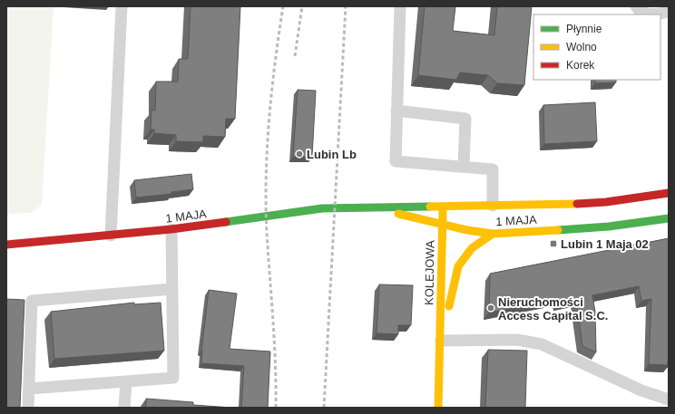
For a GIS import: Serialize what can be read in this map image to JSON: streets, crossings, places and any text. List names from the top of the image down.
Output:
{
  "streets": {
    "street": ["1 MAJA", "KOLEJOWA"]
  },
  "crossings": [
    ["1 MAJA", "KOLEJOWA"]
  ],
  "places": {
    "other": ["Lubin Lb", "Nieruchomości Access Capital S.C."],
    "transit": ["Lubin 1 Maja 02"]
  },
  "legend": ["Płynnie", "Wolno", "Korek"]
}
